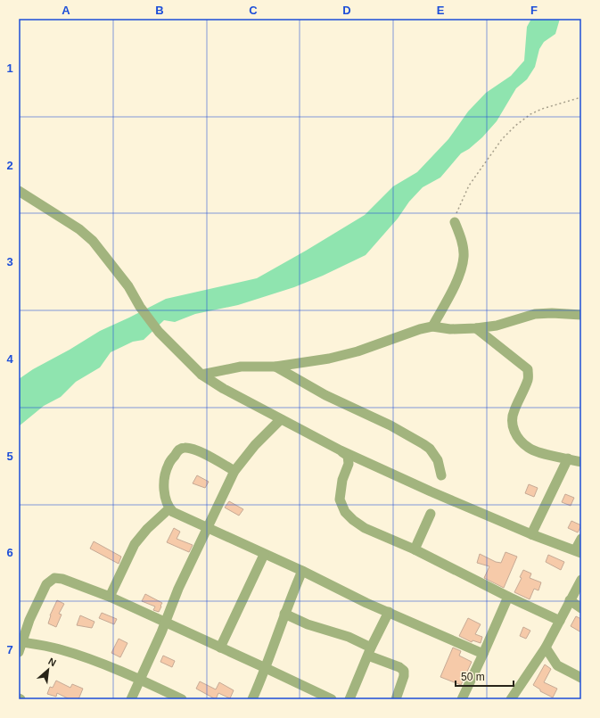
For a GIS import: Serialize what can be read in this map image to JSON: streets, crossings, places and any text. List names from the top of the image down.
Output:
{
  "scale_bar": "50 m",
  "north": "top right",
  "grid": {
    "columns": [
      "A",
      "B",
      "C",
      "D",
      "E",
      "F"
    ],
    "rows": [
      "1",
      "2",
      "3",
      "4",
      "5",
      "6",
      "7"
    ]
  }
}
